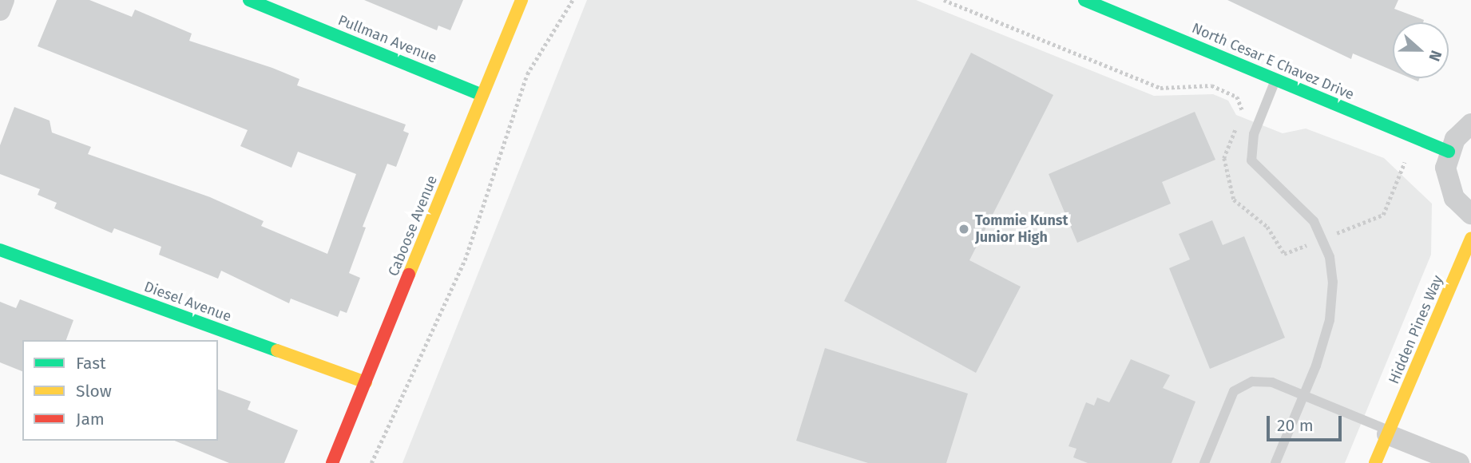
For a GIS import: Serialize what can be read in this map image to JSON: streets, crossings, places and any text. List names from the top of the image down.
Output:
{
  "streets": {
    "street": [
      "Pullman Avenue",
      "North Cesar E Chavez Drive",
      "Caboose Avenue",
      "Diesel Avenue",
      "Hidden Pines Way"
    ]
  },
  "crossings": [
    ["Pullman Avenue", "Caboose Avenue"],
    ["Caboose Avenue", "Diesel Avenue"]
  ],
  "places": ["Tommie Kunst Junior High"],
  "legend": ["Fast", "Slow", "Jam"],
  "scale_bar": "20 m",
  "north": "right"
}
